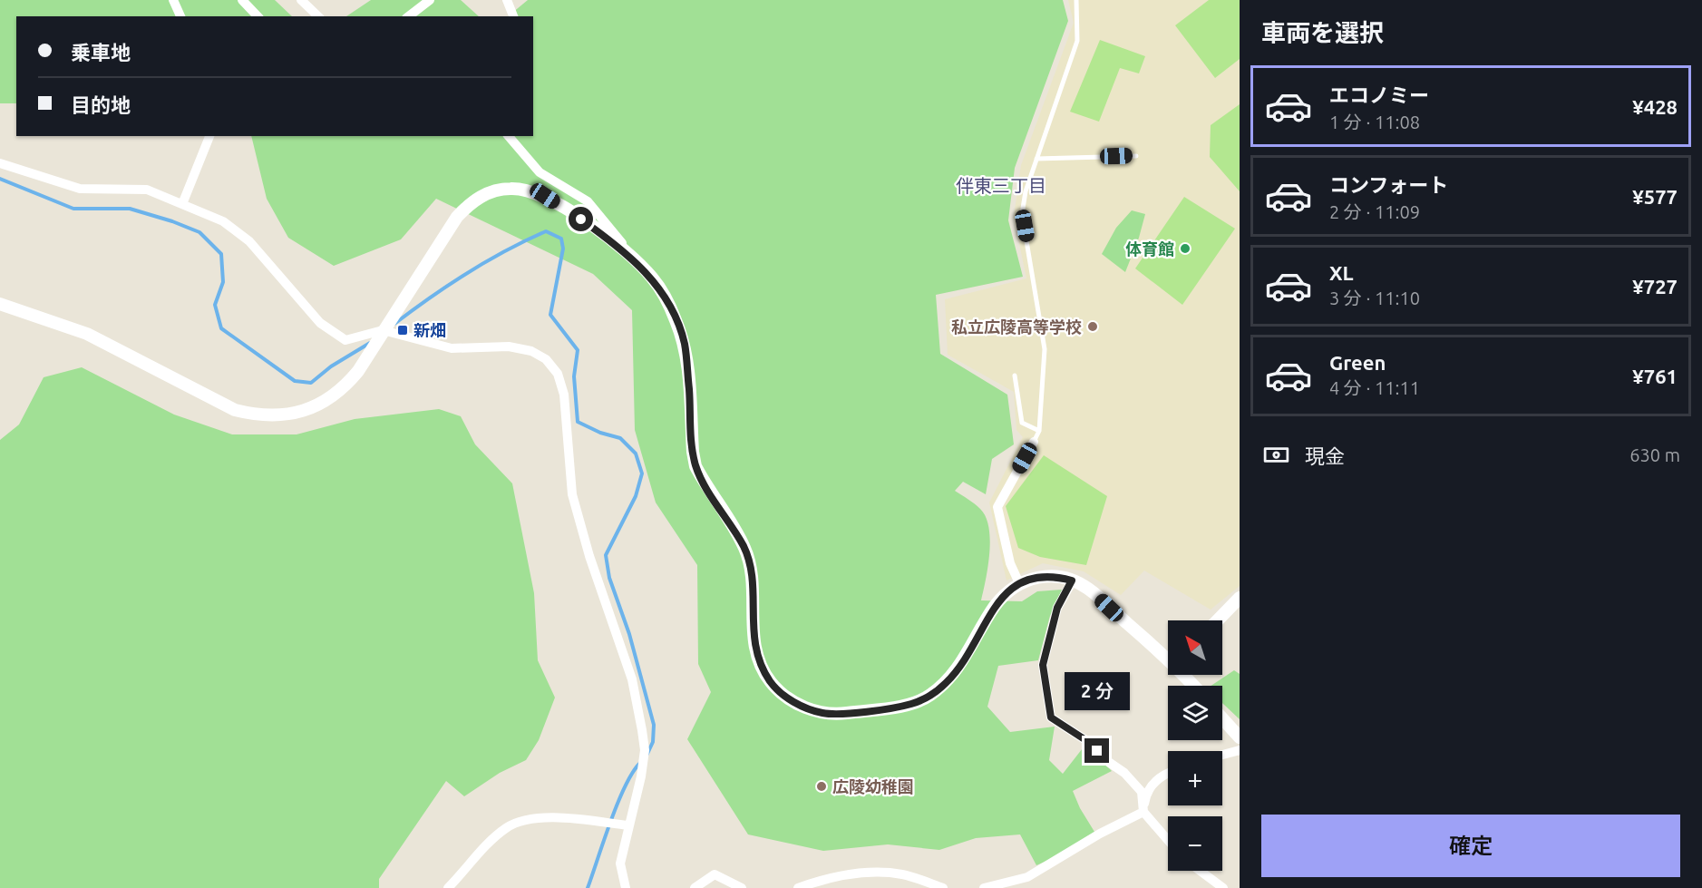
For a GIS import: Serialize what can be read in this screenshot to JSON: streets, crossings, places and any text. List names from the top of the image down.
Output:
{
  "districts": ["伴東三丁目"],
  "places": {
    "other": ["体育館", "私立広陵高等学校", "広陵幼稚園"],
    "transit": ["新畑"]
  },
  "north": "top left",
  "page": {
    "heading": "車両を選択",
    "banner": ["乗車地", "目的地"],
    "list": [
      {
        "name": "エコノミー",
        "note": "1 分 · 11:08",
        "value": "¥428"
      },
      {
        "name": "コンフォート",
        "note": "2 分 · 11:09",
        "value": "¥577"
      },
      {
        "name": "XL",
        "note": "3 分 · 11:10",
        "value": "¥727"
      },
      {
        "name": "Green",
        "note": "4 分 · 11:11",
        "value": "¥761"
      }
    ],
    "pay": ["現金", "630 m"],
    "map_buttons": ["+", "−"],
    "bubble": "2 分",
    "buttons": "確定"
  }
}
